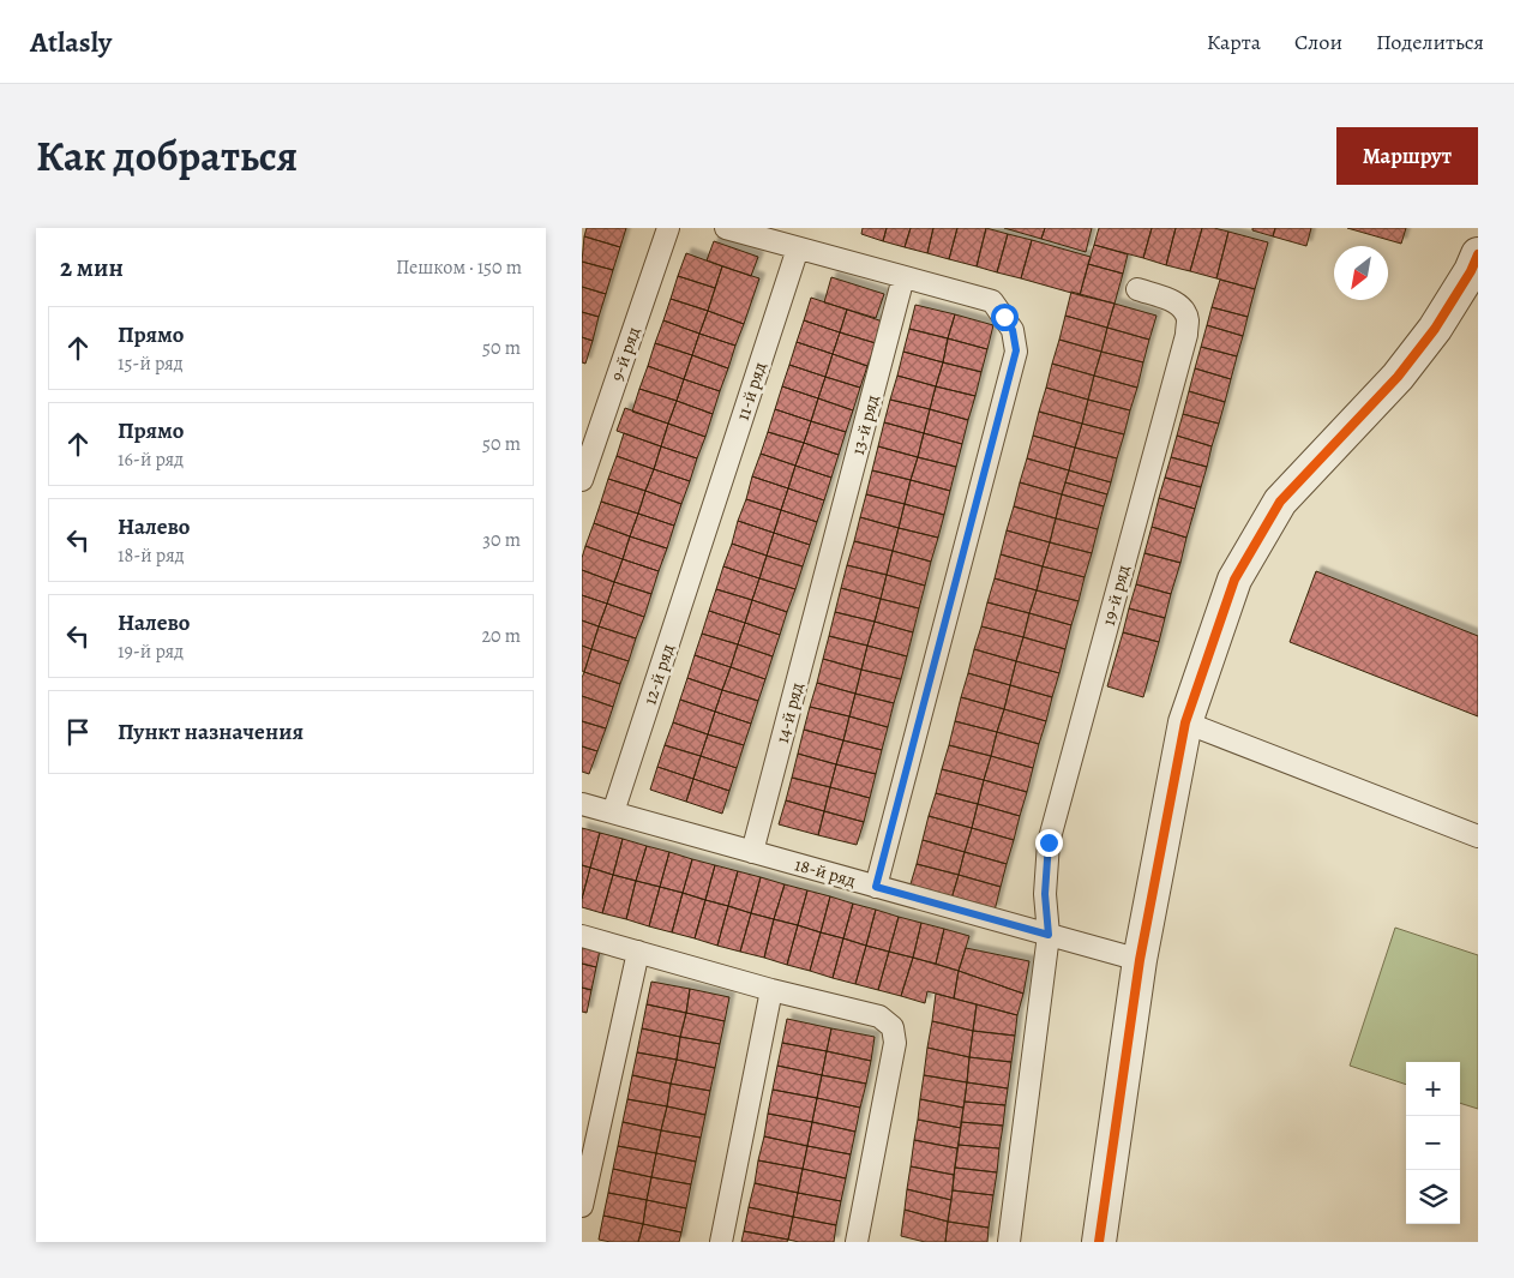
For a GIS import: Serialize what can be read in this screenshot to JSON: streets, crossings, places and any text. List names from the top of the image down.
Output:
{
  "streets": {
    "lane": [
      "9-й ряд",
      "11-й ряд",
      "13-й ряд",
      "19-й ряд",
      "12-й ряд",
      "14-й ряд",
      "18-й ряд"
    ]
  },
  "crossings": [
    ["11-й ряд", "12-й ряд"],
    ["13-й ряд", "14-й ряд"],
    ["19-й ряд", "18-й ряд"],
    ["12-й ряд", "18-й ряд"],
    ["14-й ряд", "18-й ряд"]
  ],
  "north": "bottom left",
  "page": {
    "header": "Atlasly",
    "nav": ["Карта", "Слои", "Поделиться"],
    "title": "Как добраться",
    "buttons": "Маршрут",
    "heading": ["2 мин", "Пешком · 150 m"],
    "list": [
      ["Прямо", "15-й ряд", "50 m"],
      ["Прямо", "16-й ряд", "50 m"],
      ["Налево", "18-й ряд", "30 m"],
      ["Налево", "19-й ряд", "20 m"],
      "Пункт назначения"
    ],
    "map_buttons": ["+", "−"]
  }
}
